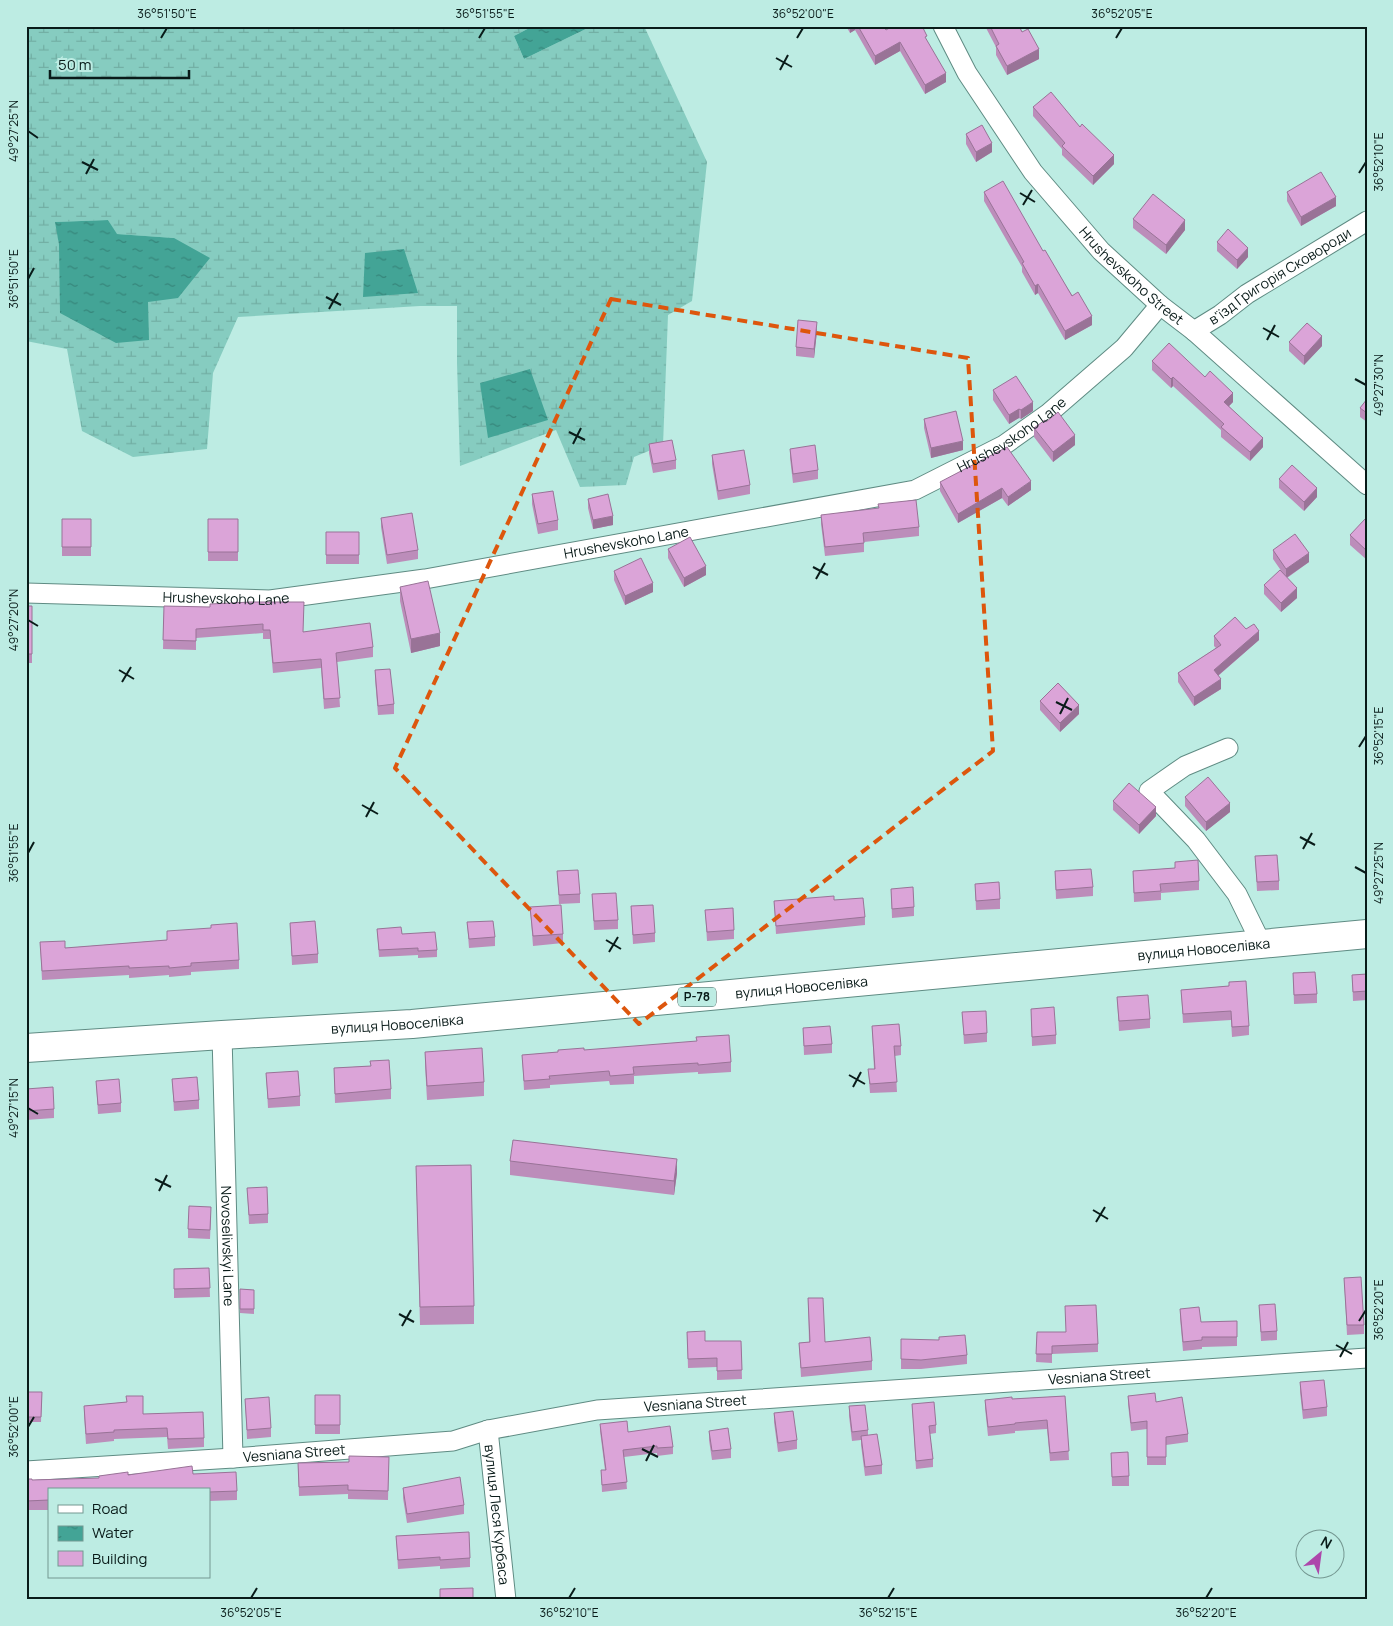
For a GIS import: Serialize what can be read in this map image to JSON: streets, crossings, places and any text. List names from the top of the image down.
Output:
{
  "streets": {
    "main road": ["вулиця Новоселівка", "Р-78"],
    "street": [
      "Hrushevskoho Street",
      "в'їзд Григорія Сковороди",
      "Hrushevskoho Lane",
      "Novoselivskyi Lane",
      "Vesniana Street",
      "вулиця Леся Курбаса"
    ]
  },
  "crossings": [
    ["Hrushevskoho Street", "в'їзд Григорія Сковороди"],
    ["Hrushevskoho Street", "Hrushevskoho Lane"],
    ["вулиця Новоселівка", "Novoselivskyi Lane"],
    ["Novoselivskyi Lane", "Vesniana Street"],
    ["Vesniana Street", "вулиця Леся Курбаса"]
  ],
  "legend": ["Road", "Water", "Building"],
  "scale_bar": "50 m",
  "north": "top right",
  "coordinates": [
    "36°51'50\"E",
    "36°51'55\"E",
    "36°52'00\"E",
    "36°52'05\"E",
    "49°27'25\"N",
    "36°52'10\"E",
    "49°27'30\"N",
    "49°27'20\"N",
    "36°52'15\"E",
    "49°27'15\"N",
    "36°52'20\"E"
  ]
}
